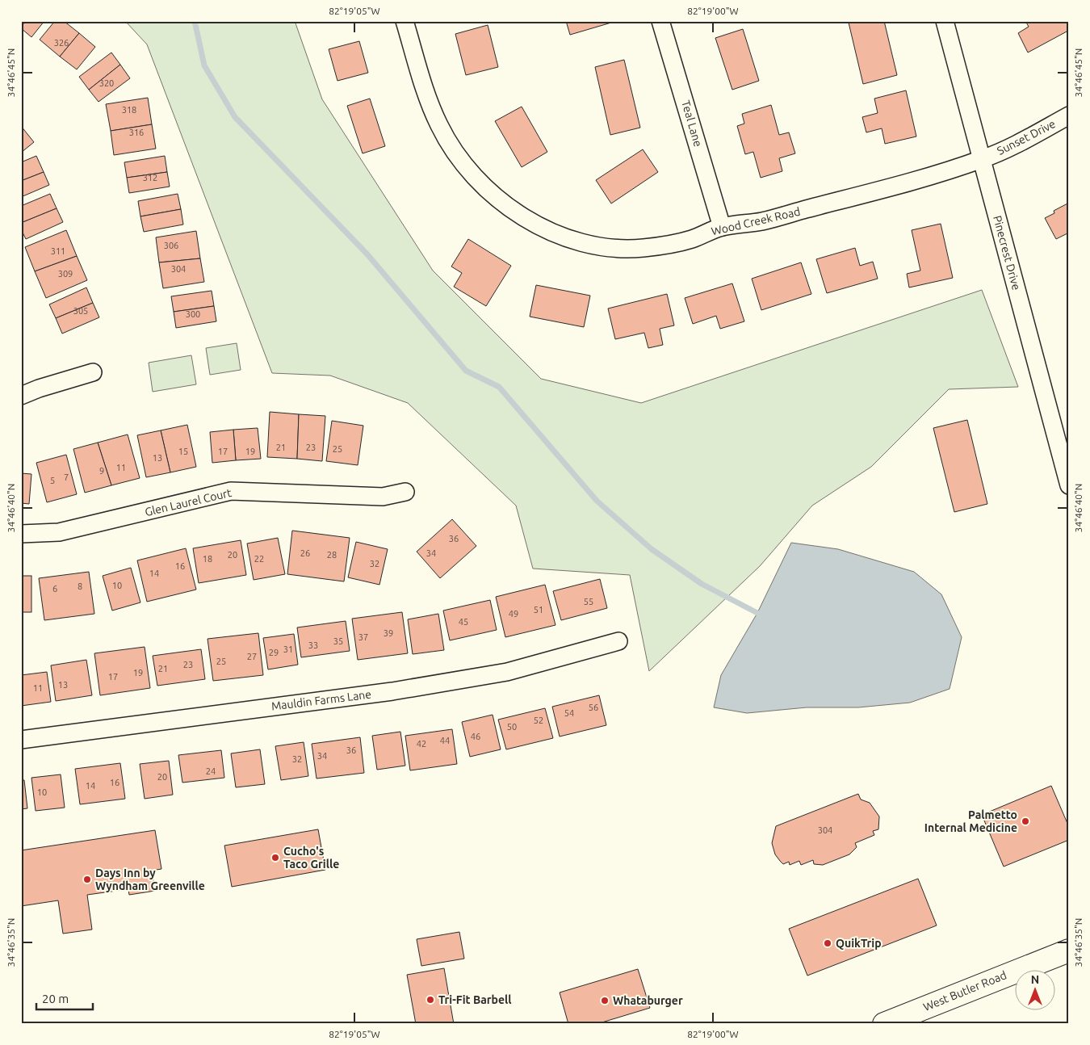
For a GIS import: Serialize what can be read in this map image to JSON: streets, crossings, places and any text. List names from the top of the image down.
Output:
{
  "streets": {
    "main road": ["West Butler Road"],
    "street": [
      "Teal Lane",
      "Sunset Drive",
      "Wood Creek Road",
      "Pinecrest Drive",
      "Glen Laurel Court",
      "Mauldin Farms Lane"
    ]
  },
  "crossings": [
    ["Teal Lane", "Wood Creek Road"],
    ["Sunset Drive", "Wood Creek Road"],
    ["Sunset Drive", "Pinecrest Drive"],
    ["Wood Creek Road", "Pinecrest Drive"]
  ],
  "places": [
    "Palmetto Internal Medicine",
    "Cucho's Taco Grille",
    "Days Inn by Wyndham Greenville",
    "QuikTrip",
    "Tri-Fit Barbell",
    "Whataburger"
  ],
  "house_numbers": [
    "326",
    "320",
    "318",
    "316",
    "312",
    "306",
    "311",
    "304",
    "309",
    "305",
    "300",
    "21",
    "23",
    "25",
    "15",
    "17",
    "19",
    "13",
    "11",
    "9",
    "7",
    "5",
    "36",
    "26",
    "34",
    "20",
    "28",
    "18",
    "22",
    "32",
    "16",
    "14",
    "10",
    "8",
    "6",
    "55",
    "51",
    "49",
    "45",
    "39",
    "37",
    "35",
    "33",
    "31",
    "29",
    "27",
    "25",
    "23",
    "21",
    "19",
    "17",
    "13",
    "11",
    "56",
    "54",
    "52",
    "50",
    "46",
    "44",
    "42",
    "36",
    "34",
    "32",
    "24",
    "20",
    "16",
    "14",
    "10",
    "304"
  ],
  "scale_bar": "20 m",
  "north": "top",
  "coordinates": [
    "82°19'05\"W",
    "82°19'00\"W",
    "34°46'45\"N",
    "34°46'40\"N",
    "34°46'35\"N"
  ]
}
